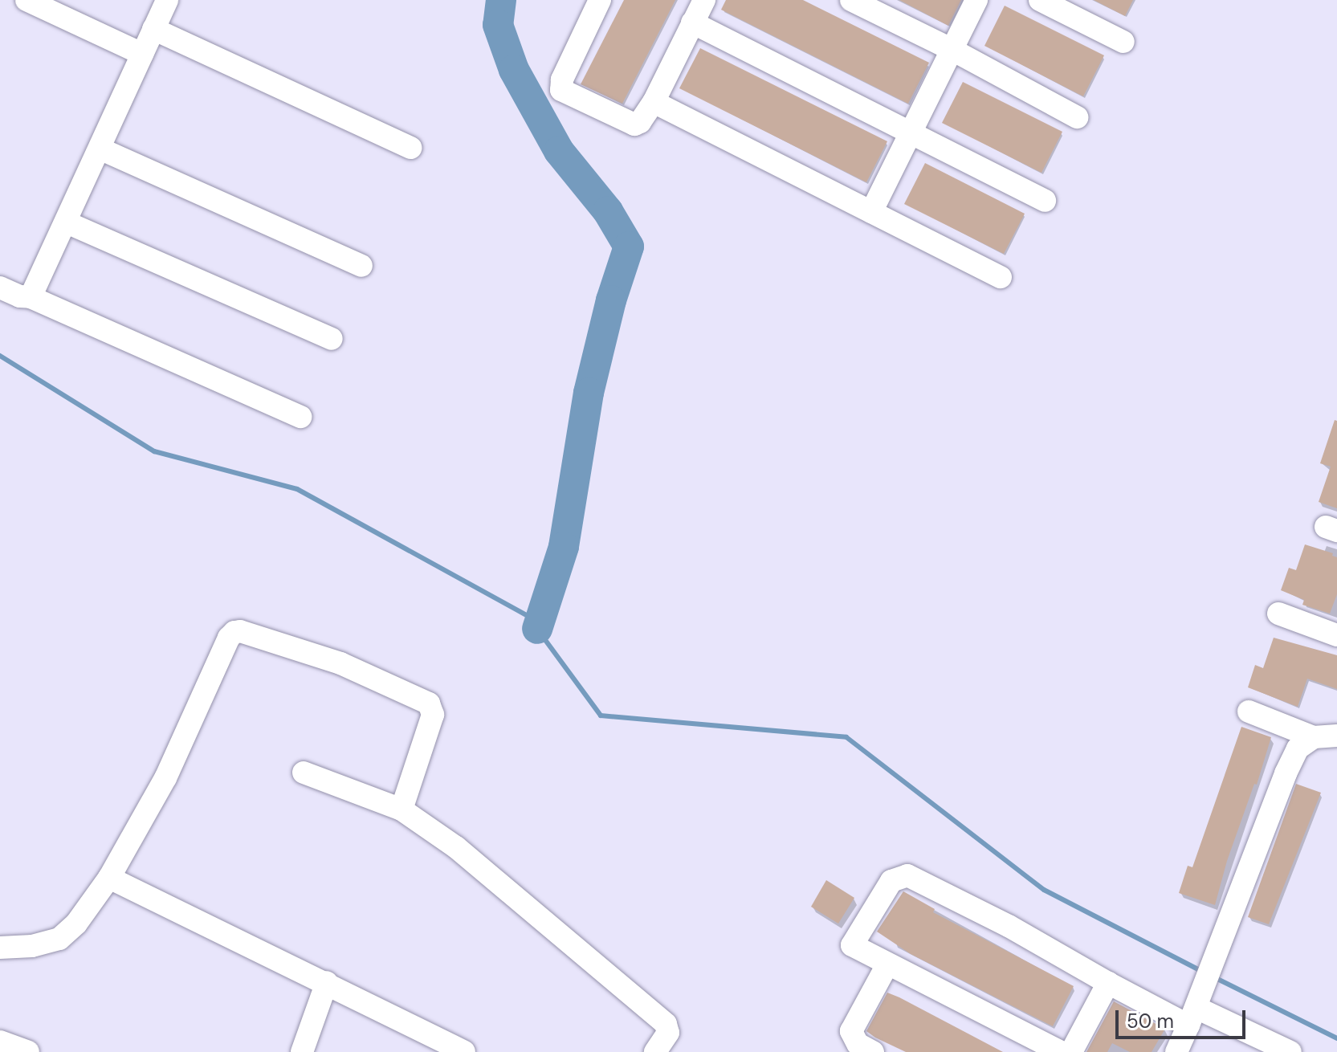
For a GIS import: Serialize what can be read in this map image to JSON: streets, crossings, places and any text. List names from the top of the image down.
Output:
{
  "scale_bar": "50 m"
}
